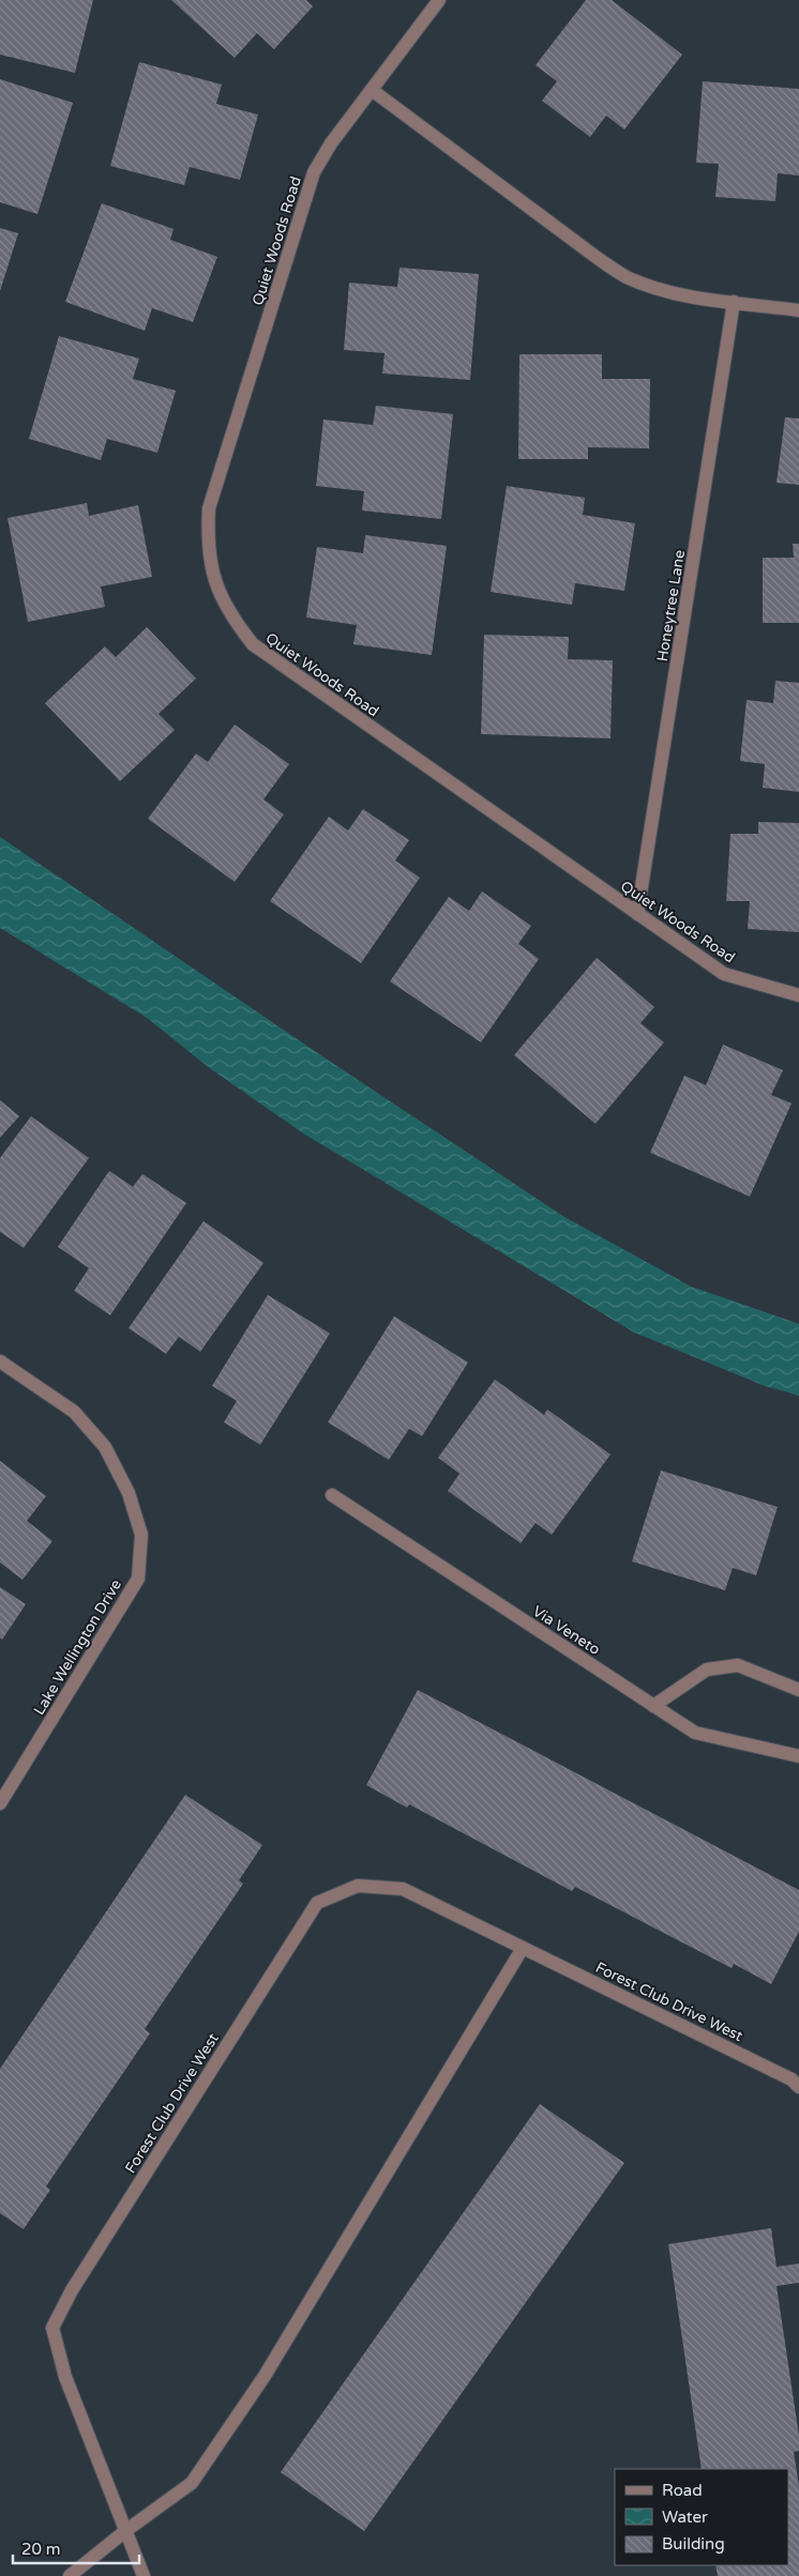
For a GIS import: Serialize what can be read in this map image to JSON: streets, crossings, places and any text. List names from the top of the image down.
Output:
{
  "streets": {
    "street": [
      "Quiet Woods Road",
      "Honeytree Lane",
      "Via Veneto",
      "Lake Wellington Drive",
      "Forest Club Drive West"
    ]
  },
  "crossings": [
    ["Quiet Woods Road", "Honeytree Lane"]
  ],
  "legend": ["Road", "Water", "Building"],
  "scale_bar": "20 m"
}
